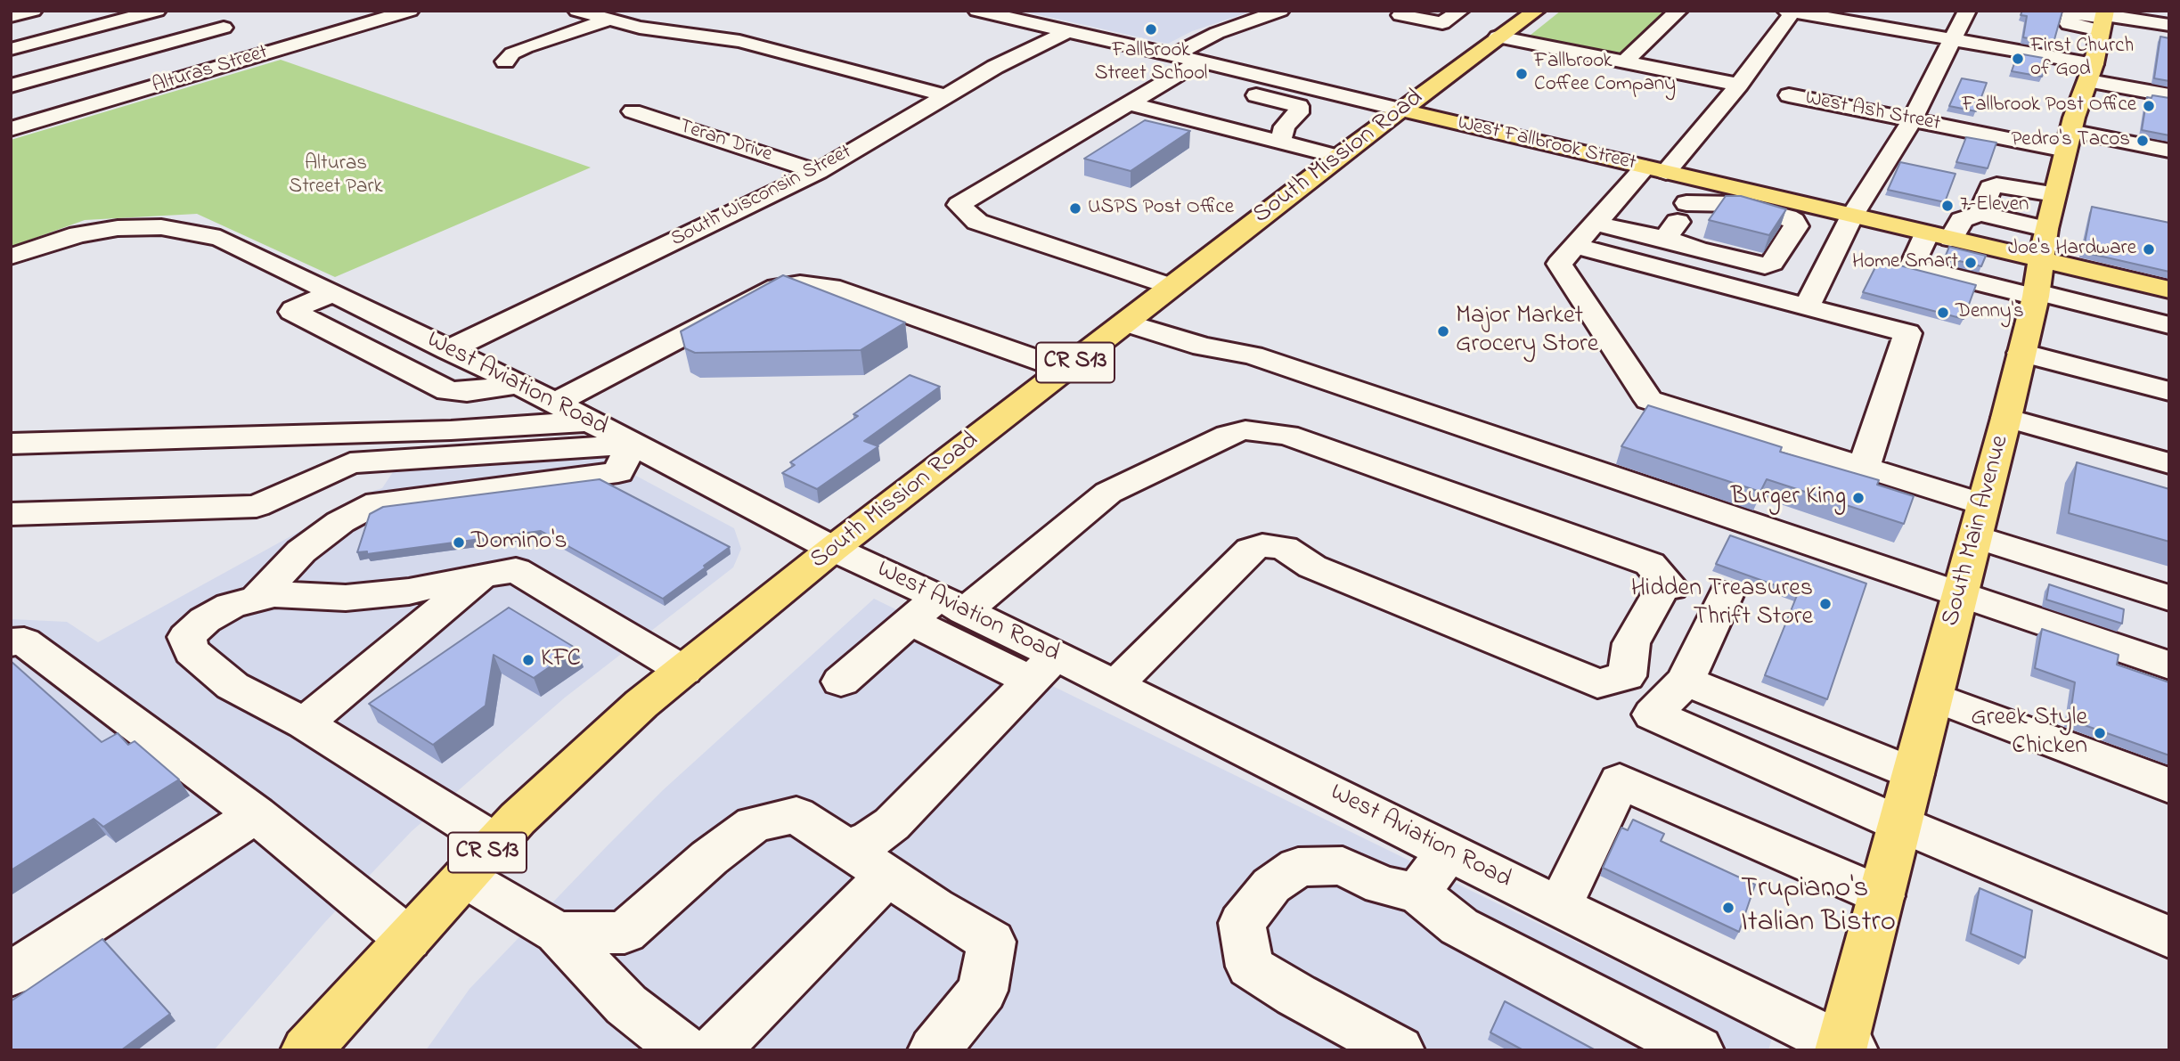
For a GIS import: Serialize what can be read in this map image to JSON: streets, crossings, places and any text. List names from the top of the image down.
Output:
{
  "streets": {
    "main road": [
      "West Fallbrook Street",
      "South Mission Road",
      "CR S13",
      "South Main Avenue"
    ],
    "street": [
      "Alturas Street",
      "West Ash Street",
      "Teran Drive",
      "South Wisconsin Street",
      "West Aviation Road"
    ]
  },
  "crossings": [
    ["West Ash Street", "South Main Avenue"],
    ["Teran Drive", "South Wisconsin Street"],
    ["West Fallbrook Street", "South Mission Road"],
    ["West Fallbrook Street", "South Wisconsin Street"],
    ["West Fallbrook Street", "South Main Avenue"],
    ["South Mission Road", "West Aviation Road"],
    ["South Wisconsin Street", "West Aviation Road"],
    ["West Aviation Road", "South Main Avenue"]
  ],
  "parks": ["Alturas Street Park"],
  "places": [
    "Fallbrook Street School",
    "First Church of God",
    "Fallbrook Coffee Company",
    "Fallbrook Post Office",
    "Pedro's Tacos",
    "7-Eleven",
    "USPS Post Office",
    "Joe's Hardware",
    "Home Smart",
    "Denny's",
    "Major Market Grocery Store",
    "Burger King",
    "Domino's",
    "Hidden Treasures Thrift Store",
    "KFC",
    "Greek Style Chicken",
    "Trupiano's Italian Bistro"
  ]
}
